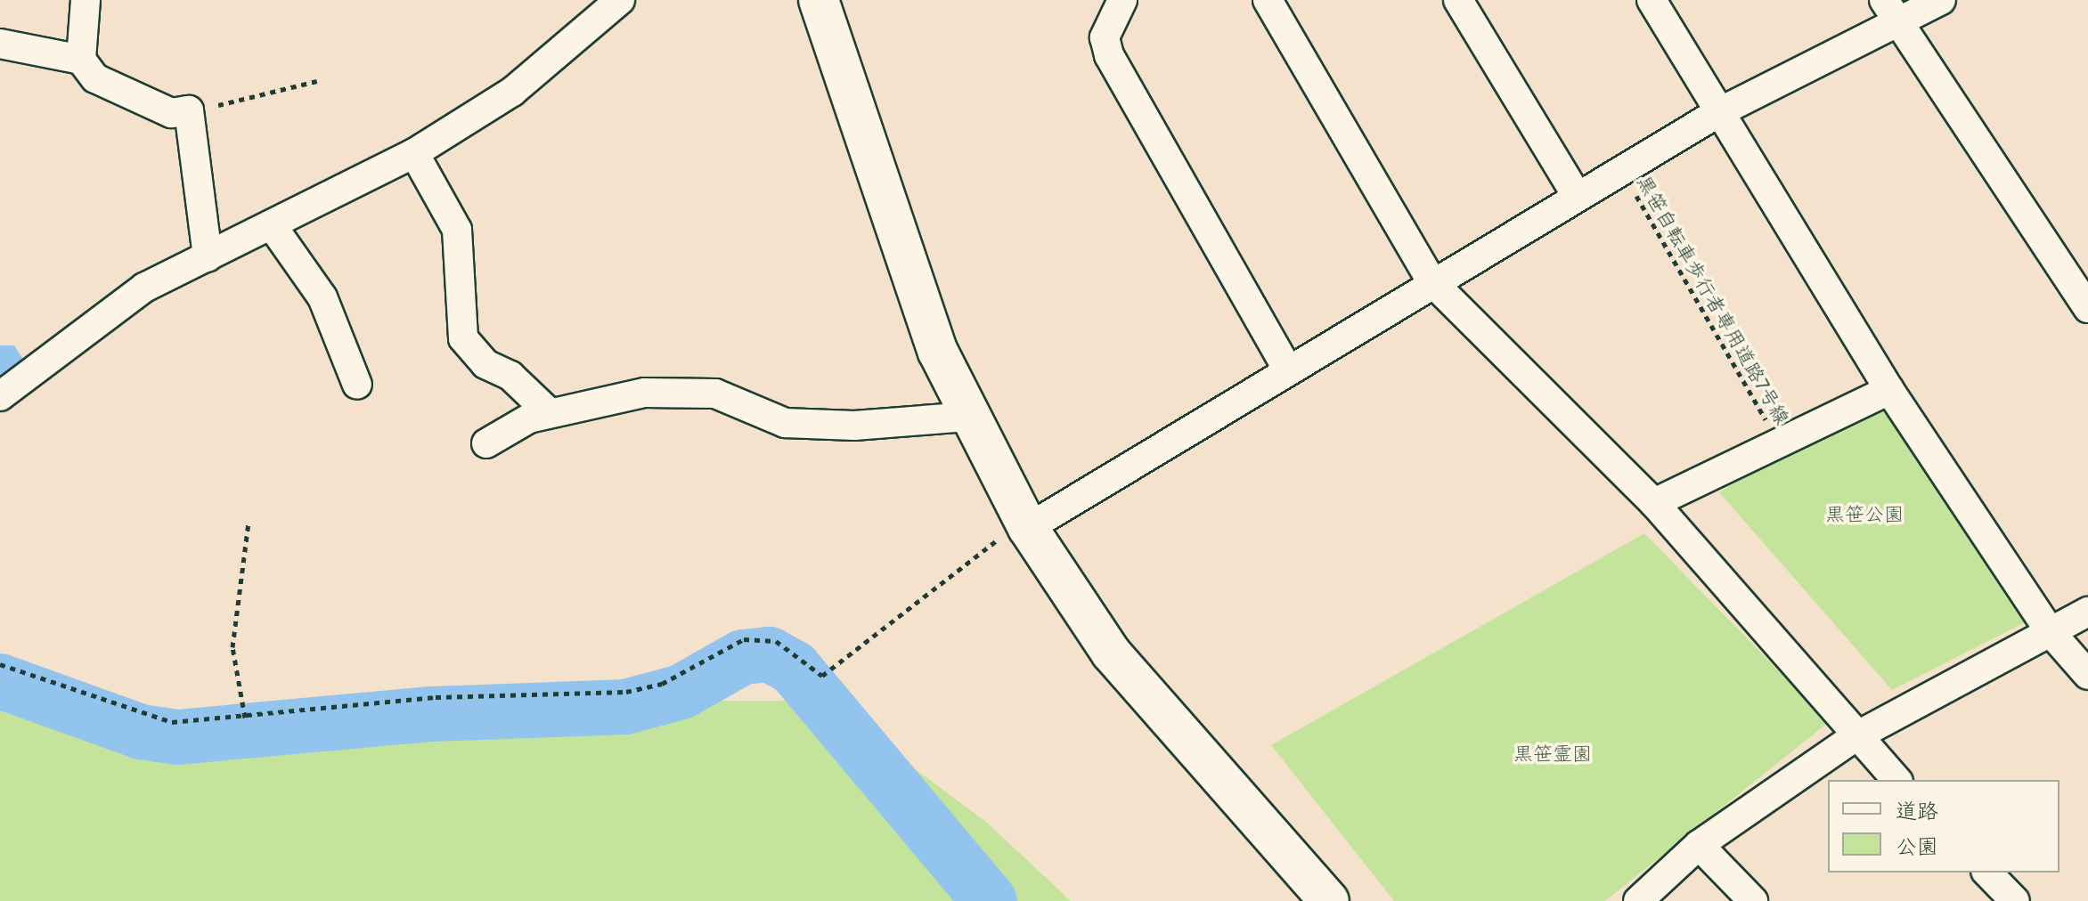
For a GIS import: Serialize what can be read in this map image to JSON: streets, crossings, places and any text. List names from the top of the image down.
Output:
{
  "streets": {
    "path": ["黒笹自転車歩行者専用道路7号線"]
  },
  "parks": ["黒笹公園", "黒笹霊園"],
  "legend": ["道路", "公園"]
}
